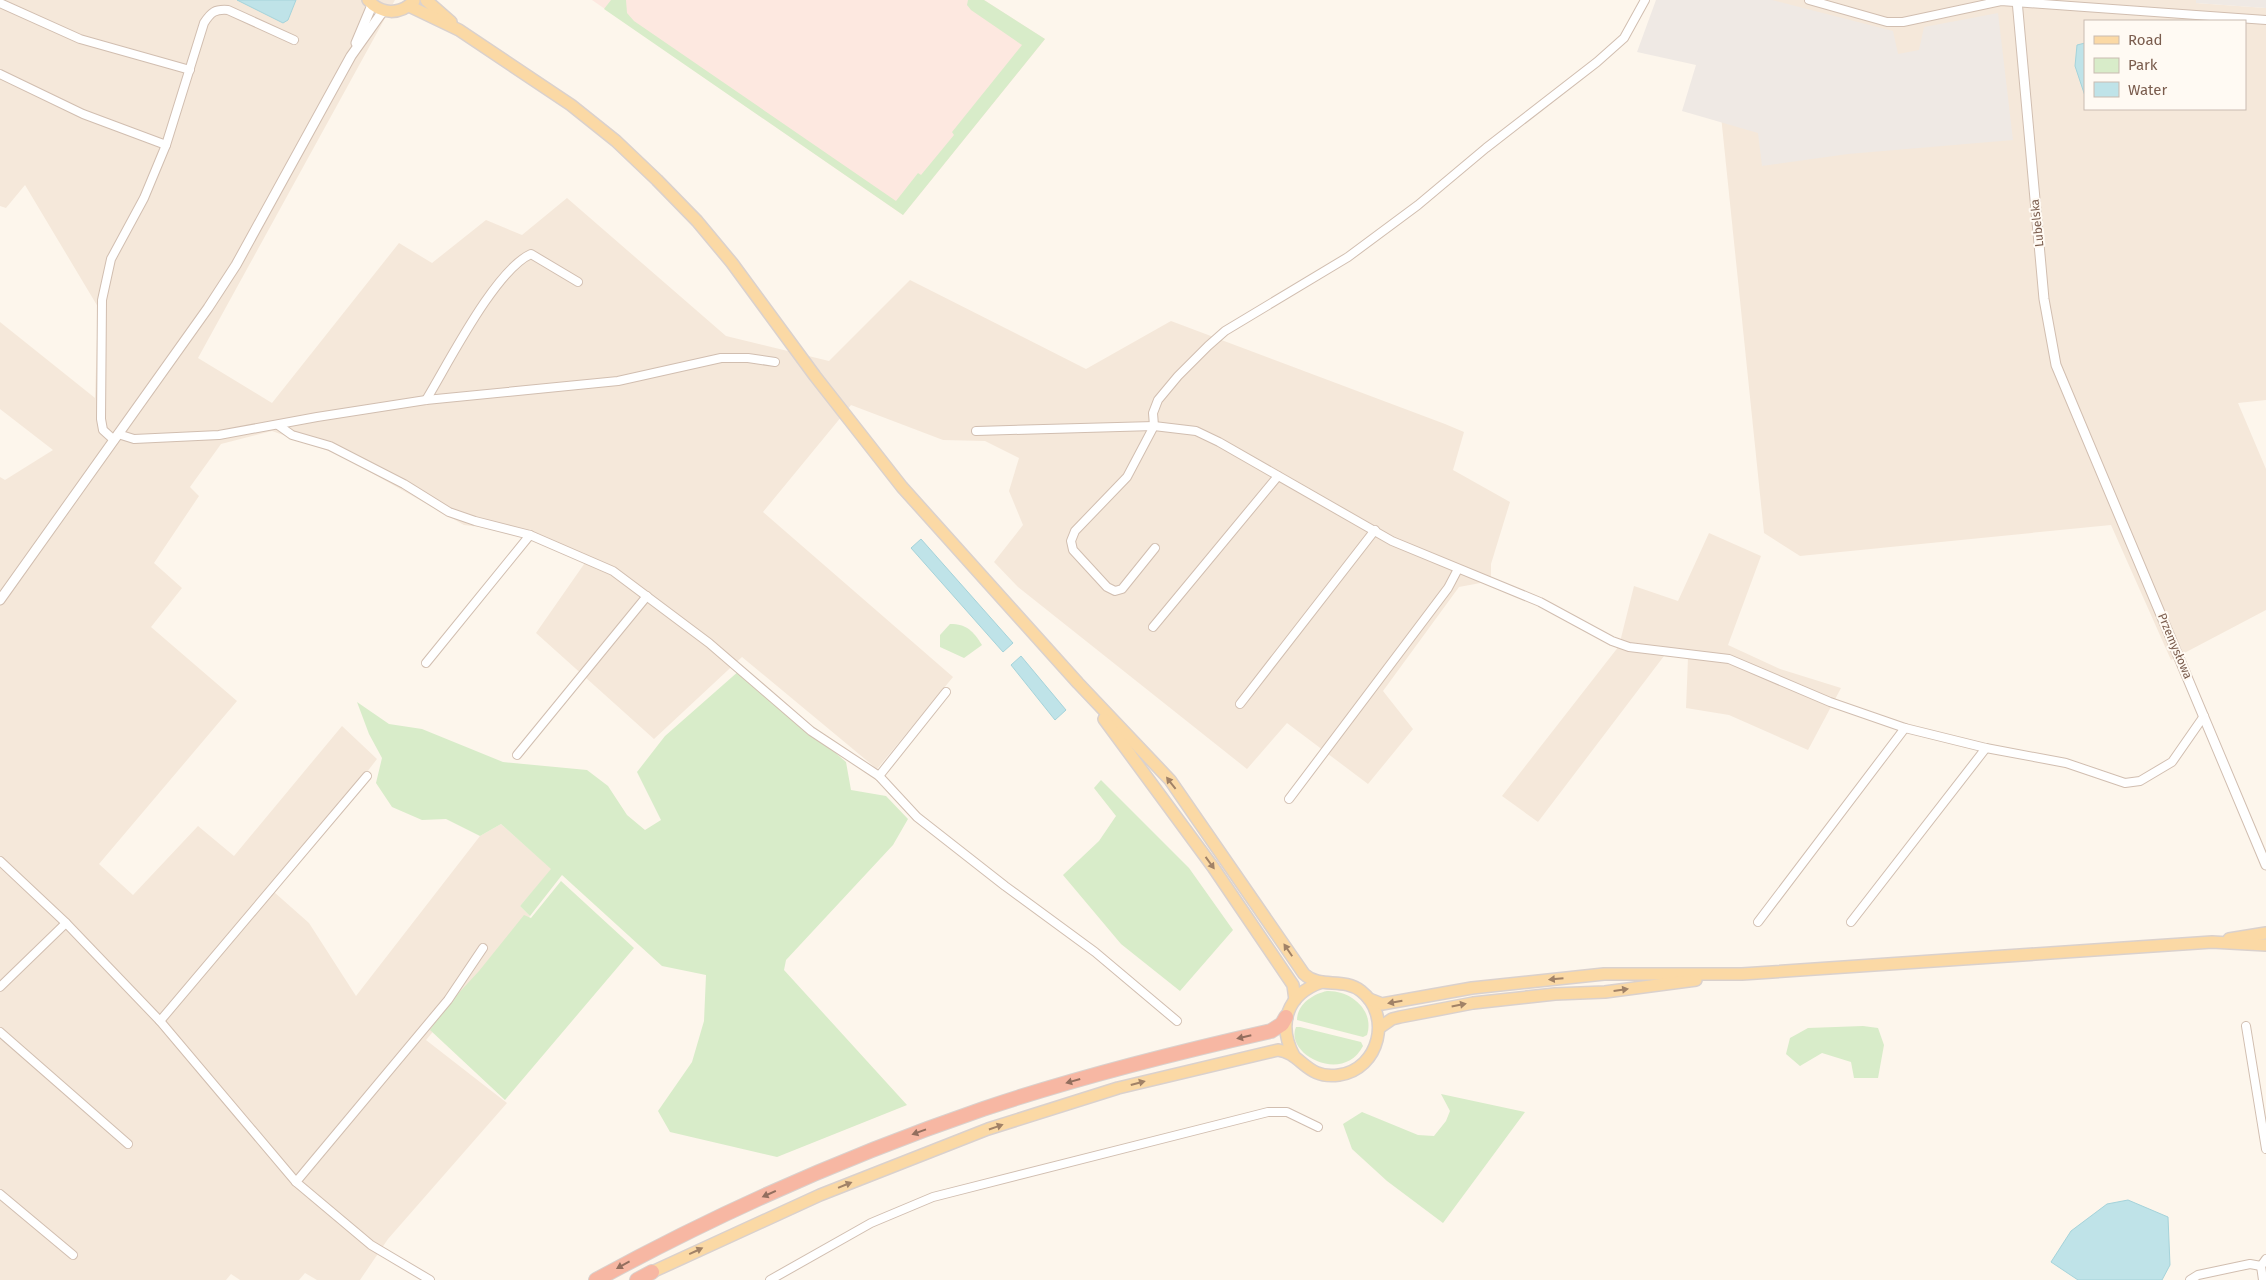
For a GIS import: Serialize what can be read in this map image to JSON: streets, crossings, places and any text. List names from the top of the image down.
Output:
{
  "streets": {
    "street": ["Lubelska", "Przemysłowa"]
  },
  "crossings": [
    ["Lubelska", "Przemysłowa"]
  ],
  "legend": ["Road", "Park", "Water"]
}
